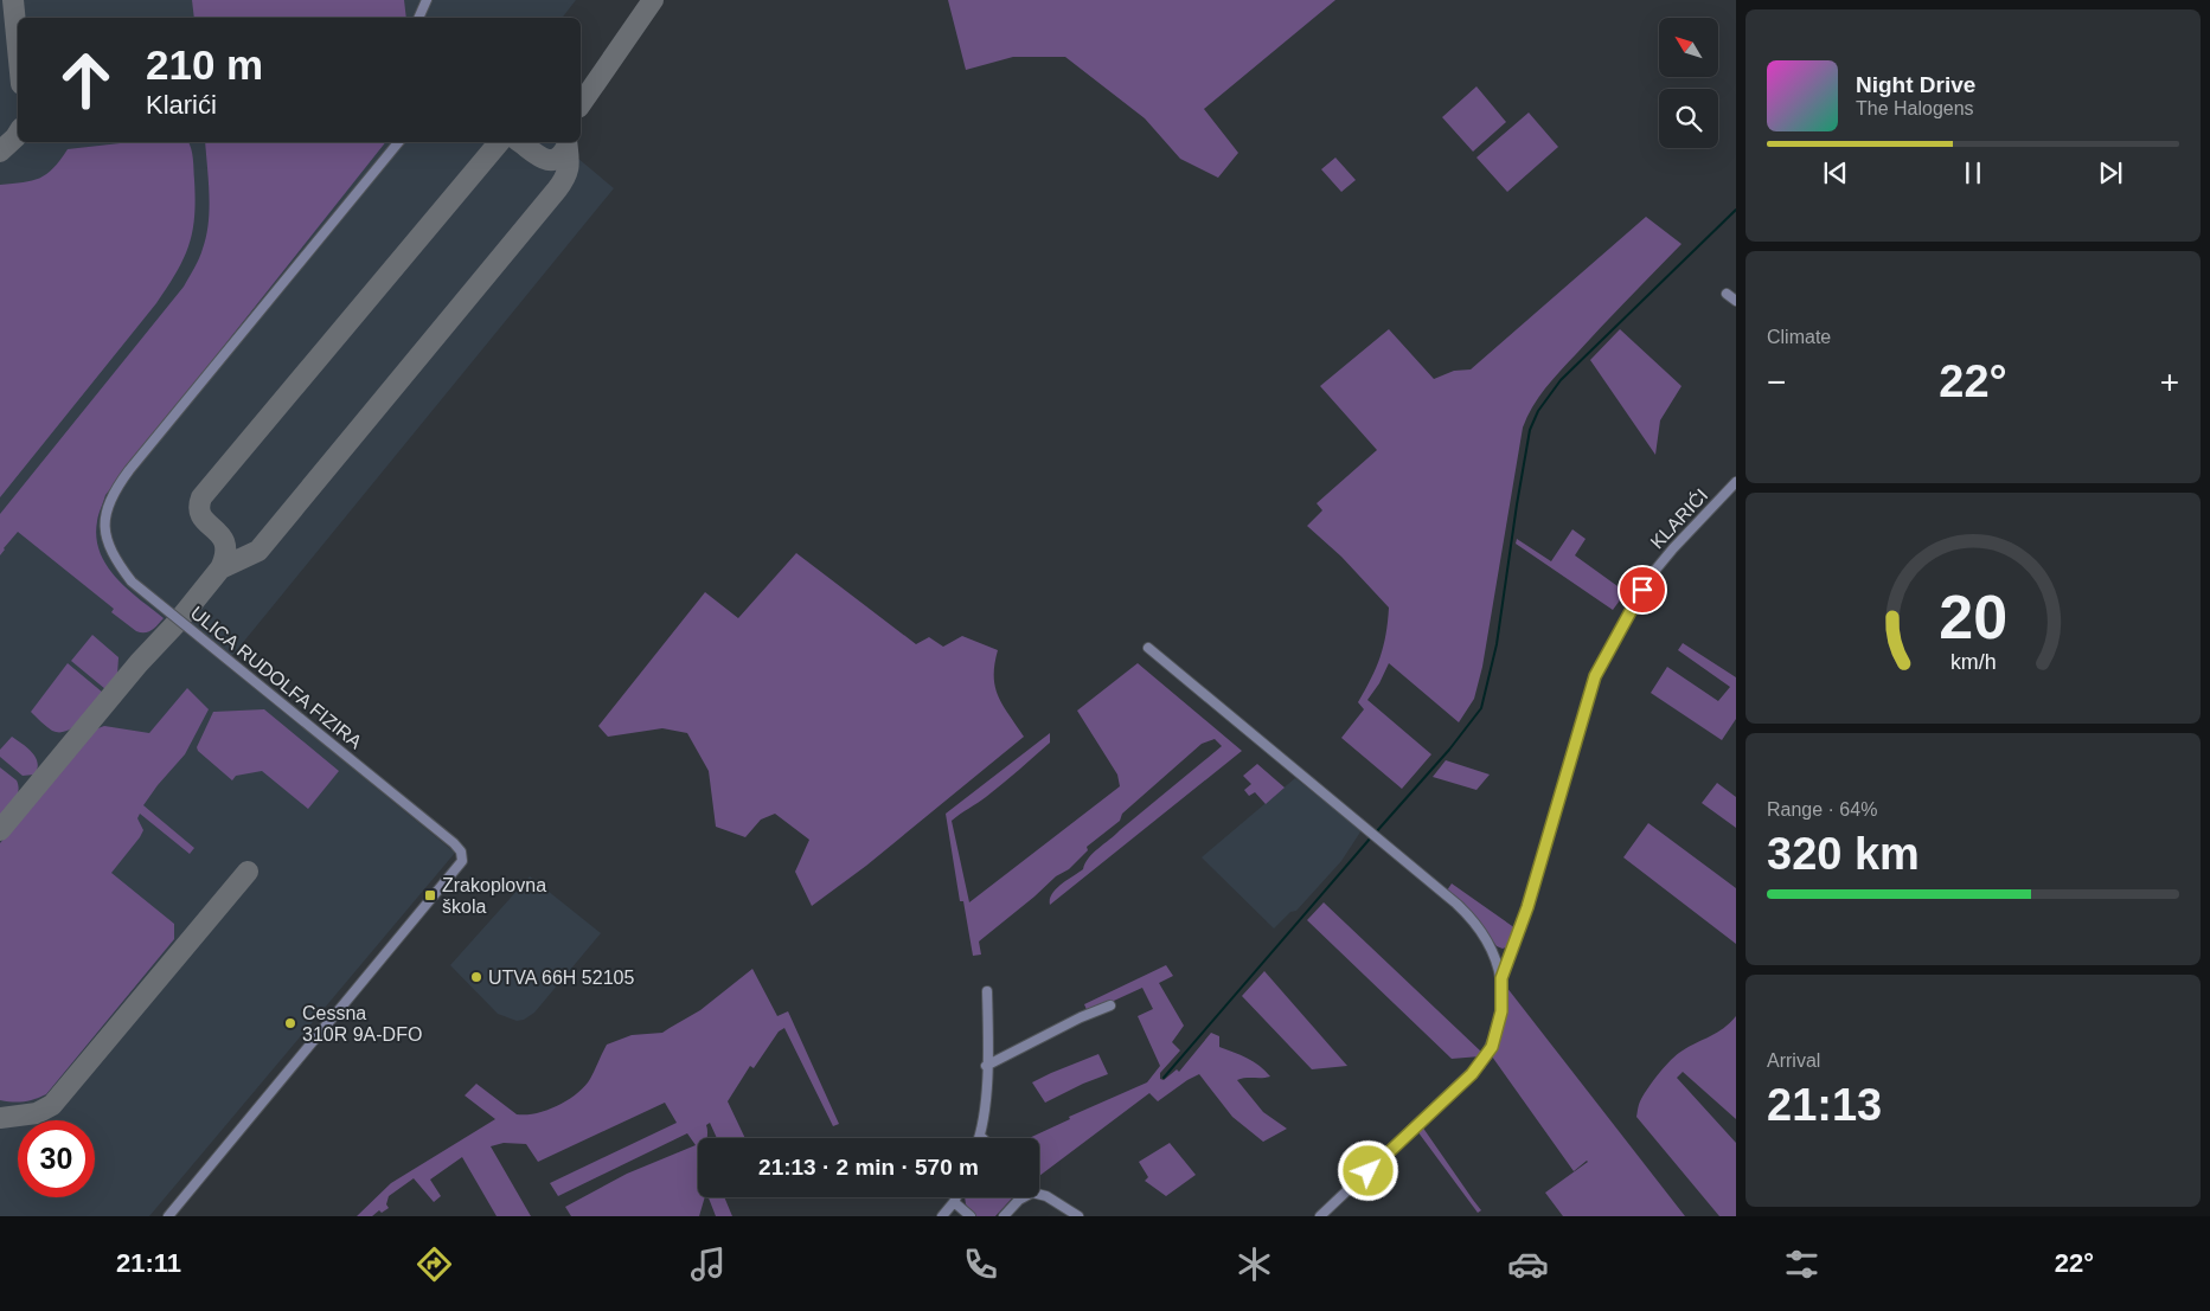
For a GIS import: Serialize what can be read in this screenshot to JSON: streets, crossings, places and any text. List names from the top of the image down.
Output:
{
  "streets": {
    "street": ["KLARIĆI", "ULICA RUDOLFA FIZIRA"]
  },
  "places": {
    "transit": ["Zrakoplovna škola"],
    "other": ["UTVA 66H 52105", "Cessna 310R 9A-DFO"]
  },
  "north": "top left",
  "page": {
    "turn": ["210 m", "Klarići"],
    "song": ["Night Drive", "The Halogens"],
    "tile": [
      "Climate",
      ["Range · 64%", "320 km"],
      ["Arrival", "21:13"]
    ],
    "heat": ["−", "22°", "+"],
    "limit": "30",
    "trip": "21:13 · 2 min · 570 m",
    "tabs": ["21:11", "22°"],
    "gauge": ["20", "km/h"]
  }
}
